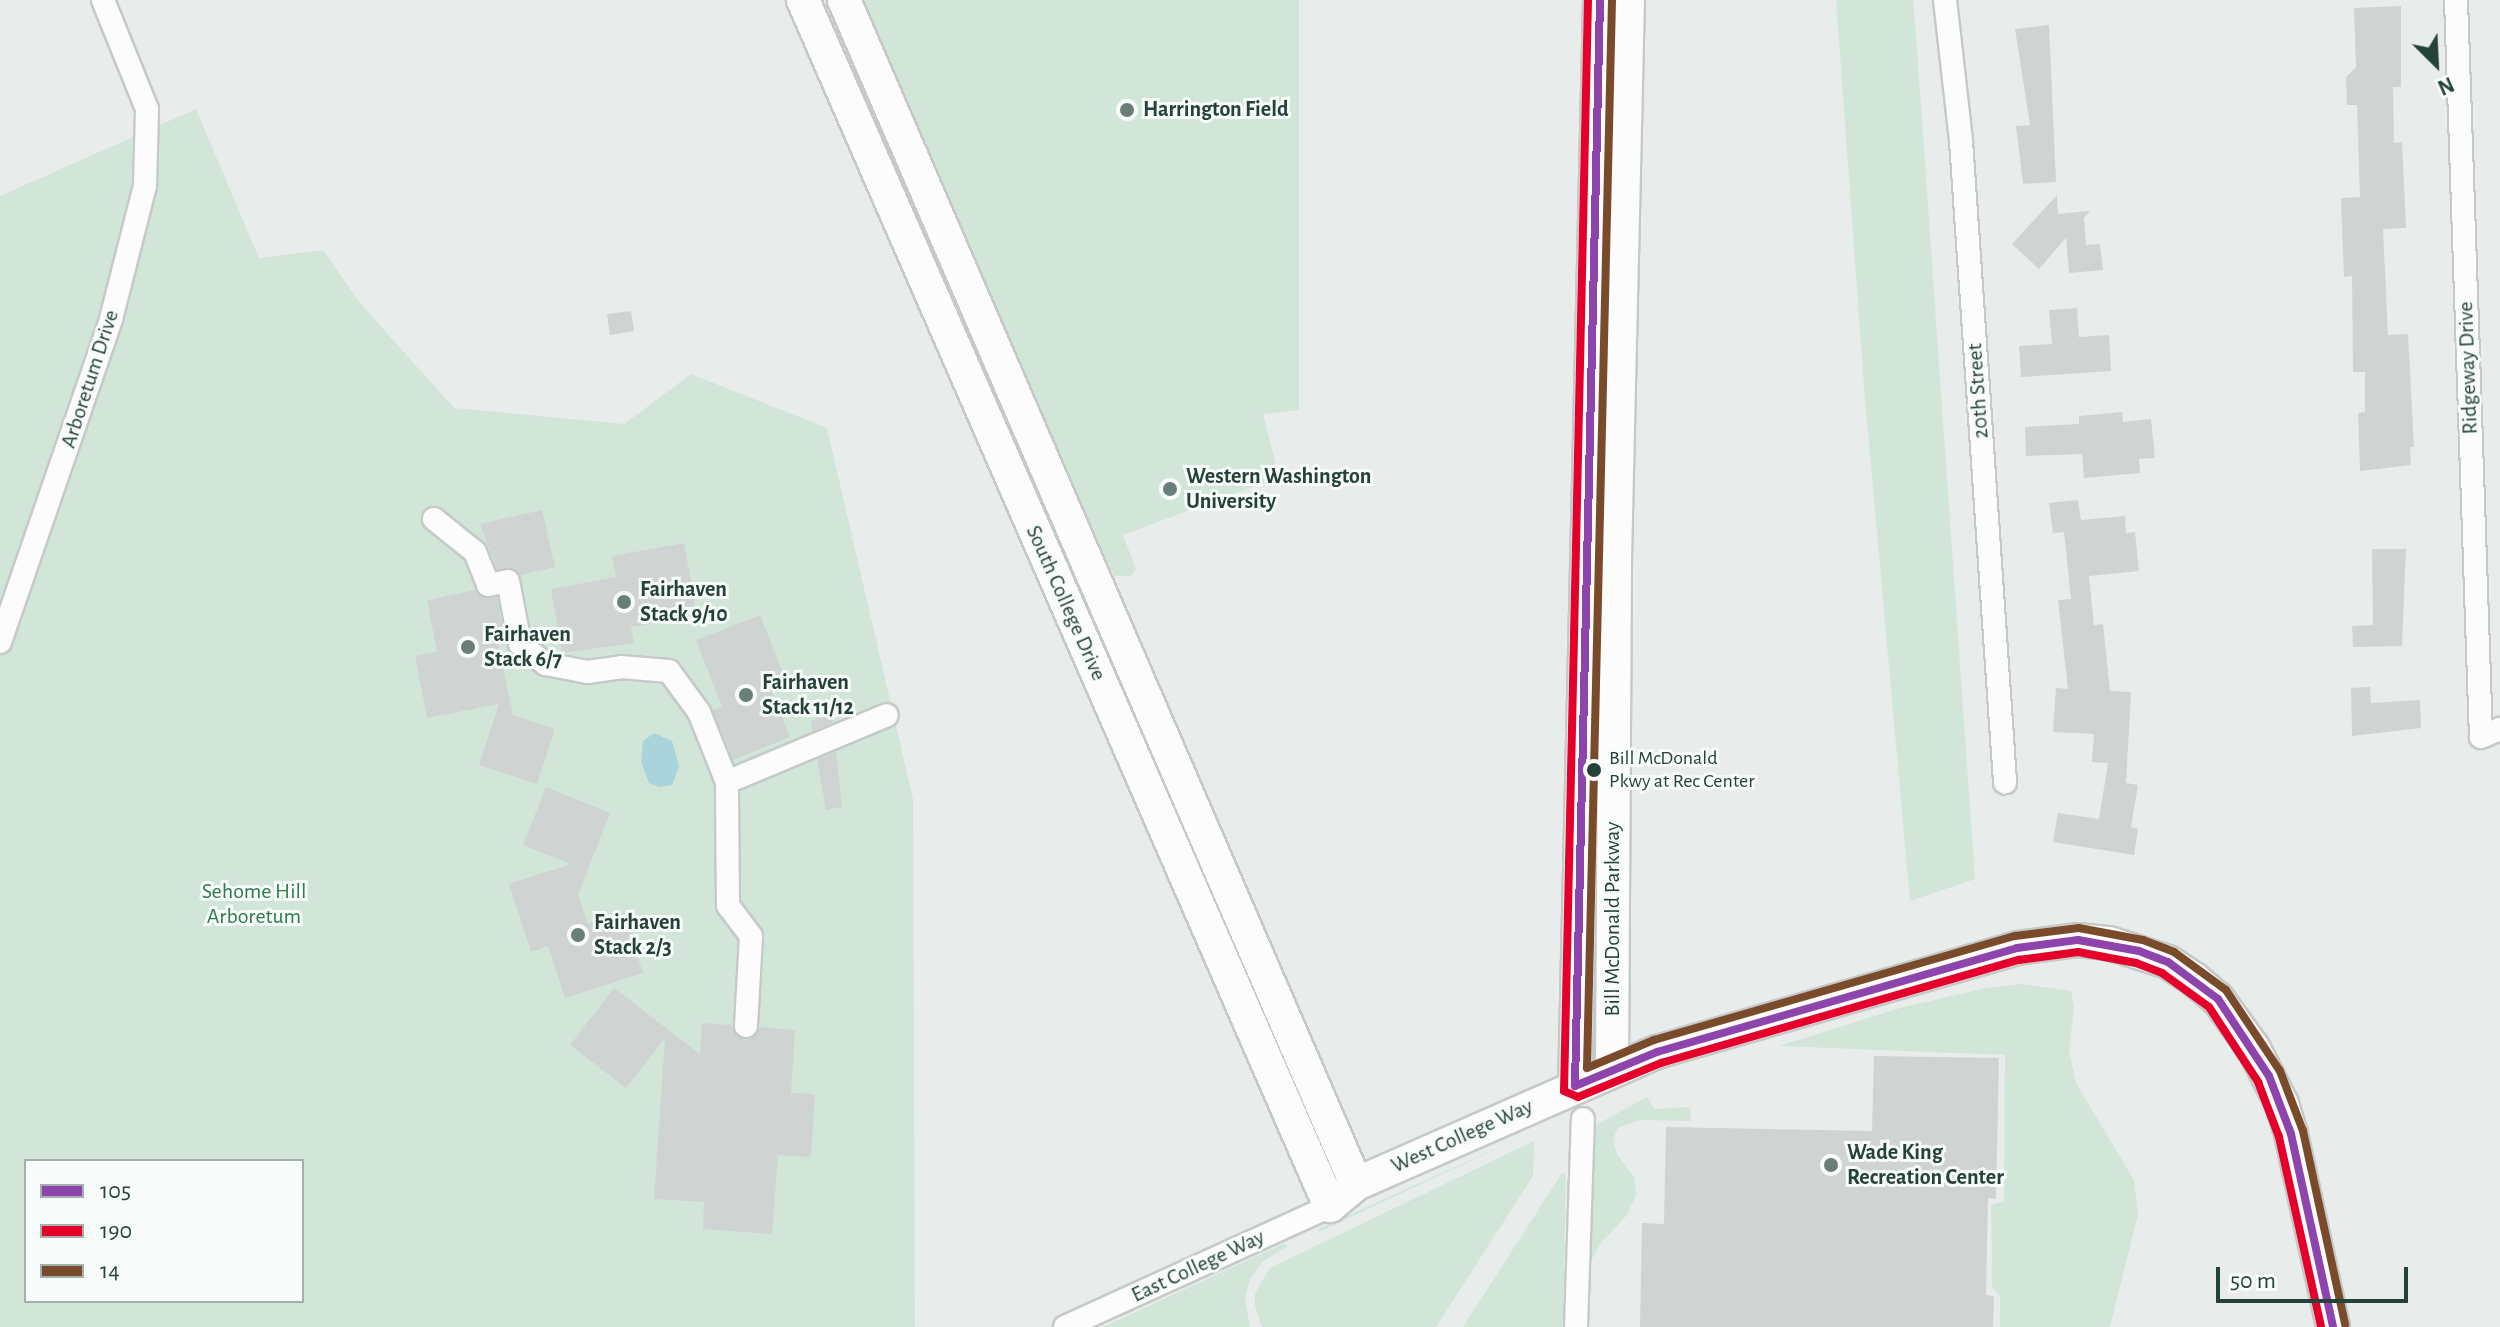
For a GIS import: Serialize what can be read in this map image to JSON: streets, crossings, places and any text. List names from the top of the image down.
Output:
{
  "streets": {
    "street": [
      "Ridgeway Drive",
      "Arboretum Drive",
      "20th Street",
      "South College Drive",
      "Bill McDonald Parkway",
      "West College Way",
      "East College Way"
    ]
  },
  "crossings": [
    ["South College Drive", "West College Way"],
    ["South College Drive", "East College Way"],
    ["Bill McDonald Parkway", "West College Way"],
    ["West College Way", "East College Way"]
  ],
  "parks": ["Sehome Hill Arboretum"],
  "places": [
    "Harrington Field",
    "Western Washington University",
    "Fairhaven Stack 9/10",
    "Fairhaven Stack 6/7",
    "Fairhaven Stack 11/12",
    "Bill McDonald Pkwy at Rec Center",
    "Fairhaven Stack 2/3",
    "Wade King Recreation Center"
  ],
  "lines": ["transit line 105", "transit line 190", "transit line 14"],
  "legend": ["105", "190", "14"],
  "scale_bar": "50 m",
  "north": "bottom right"
}
